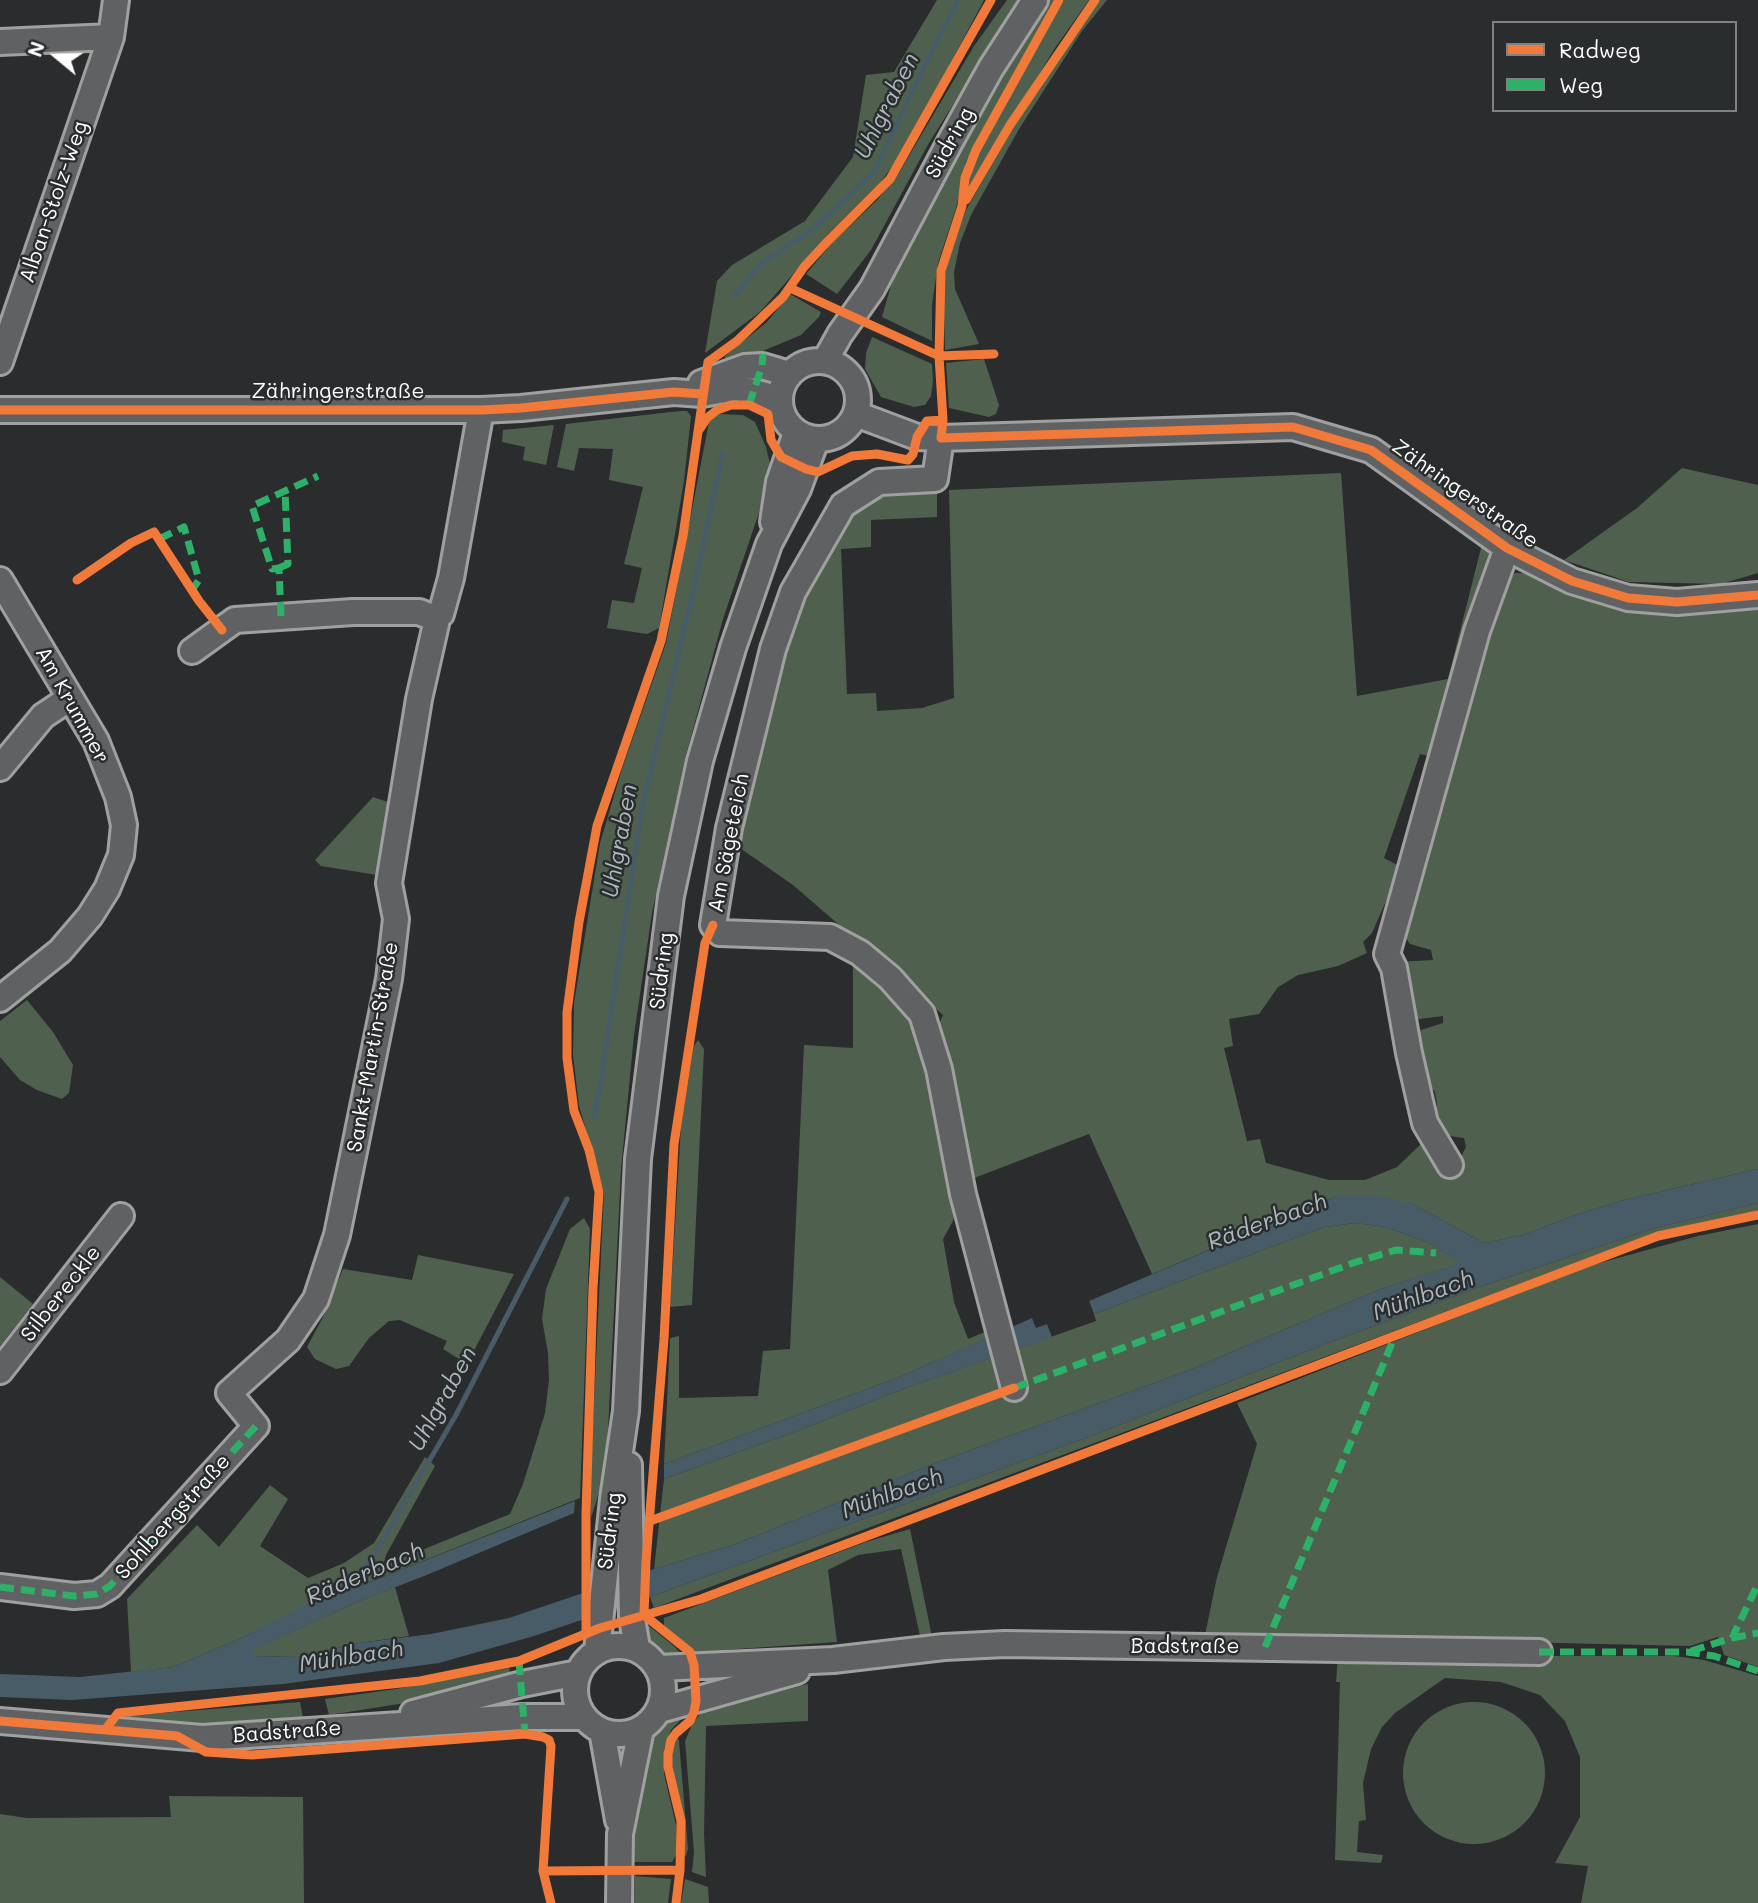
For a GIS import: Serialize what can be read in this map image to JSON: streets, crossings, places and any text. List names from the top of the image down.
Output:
{
  "streets": {
    "street": [
      "Südring",
      "Alban-Stolz-Weg",
      "Zähringerstraße",
      "Am Krummer",
      "Am Sägeteich",
      "Sankt-Martin-Straße",
      "Silbereckle",
      "Sohlbergstraße",
      "Badstraße"
    ]
  },
  "crossings": [
    ["Südring", "Zähringerstraße"],
    ["Südring", "Badstraße"],
    ["Zähringerstraße", "Am Sägeteich"],
    ["Zähringerstraße", "Sankt-Martin-Straße"],
    ["Sankt-Martin-Straße", "Sohlbergstraße"]
  ],
  "water": ["Uhlgraben", "Räderbach", "Mühlbach"],
  "legend": ["Radweg", "Weg"],
  "north": "left"
}
